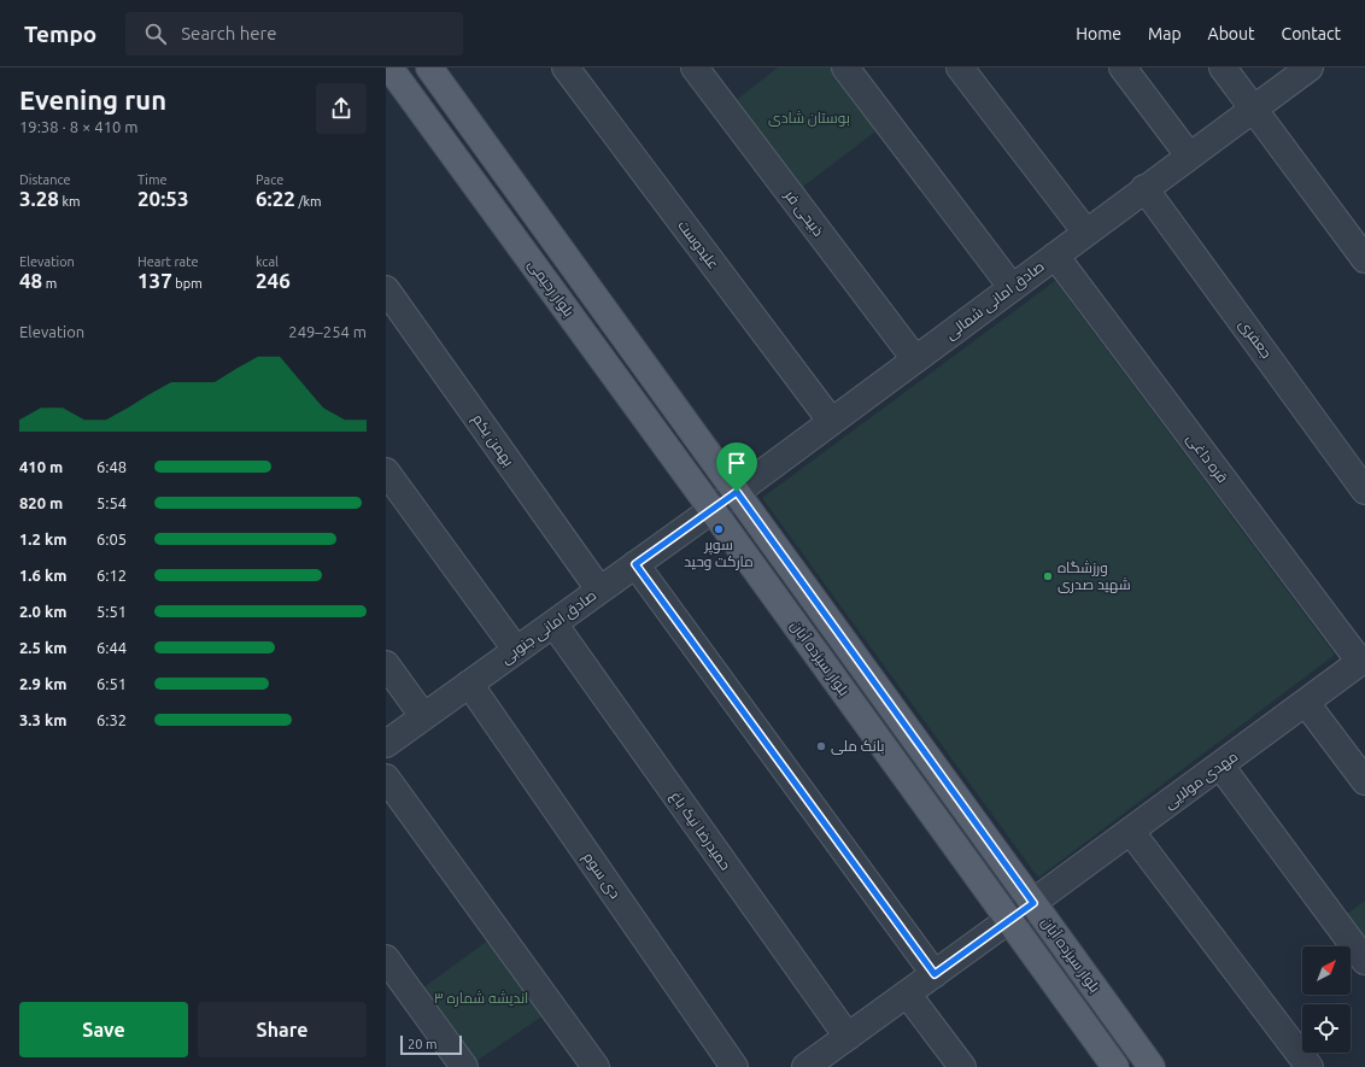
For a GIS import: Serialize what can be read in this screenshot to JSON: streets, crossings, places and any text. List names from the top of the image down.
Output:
{
  "streets": {
    "main road": ["بلوار رحیمی", "بلوار سیزده آبان"],
    "street": [
      "ذبیحی فر",
      "علیدوست",
      "صادق امانی شمالی",
      "جعفری",
      "بهمن یکم",
      "قره داغی",
      "صادق امانی جنوبی",
      "مهدی مولایی",
      "حمیدرضا نیک باغ",
      "دی سوم"
    ]
  },
  "crossings": [
    ["ذبیحی فر", "صادق امانی شمالی"],
    ["علیدوست", "صادق امانی شمالی"],
    ["بلوار رحیمی", "صادق امانی شمالی"],
    ["بلوار رحیمی", "صادق امانی جنوبی"],
    ["بلوار رحیمی", "بلوار سیزده آبان"],
    ["صادق امانی شمالی", "جعفری"],
    ["صادق امانی شمالی", "قره داغی"],
    ["صادق امانی شمالی", "صادق امانی جنوبی"],
    ["صادق امانی شمالی", "بلوار سیزده آبان"],
    ["بهمن یکم", "صادق امانی جنوبی"],
    ["قره داغی", "مهدی مولایی"],
    ["صادق امانی جنوبی", "بلوار سیزده آبان"],
    ["صادق امانی جنوبی", "حمیدرضا نیک باغ"],
    ["صادق امانی جنوبی", "دی سوم"],
    ["بلوار سیزده آبان", "مهدی مولایی"]
  ],
  "parks": ["بوستان شادی", "اندیشه شماره ۳"],
  "places": ["سوپر مارکت وحید", "ورزشگاه شهید صدری", "بانک ملی"],
  "scale_bar": "20 m",
  "north": "top right",
  "page": {
    "header": "Tempo",
    "search": "Search here",
    "nav": [
      "Home",
      "Map",
      "About",
      "Contact"
    ],
    "heading": ["Evening run", "19:38 · 8 × 410 m"],
    "stats": [
      ["Distance", "3.28 km"],
      ["Time", "20:53"],
      ["Pace", "6:22 /km"],
      ["Elevation", "48 m"],
      ["Heart rate", "137 bpm"],
      ["kcal", "246"]
    ],
    "chart": ["Elevation", "249–254 m"],
    "list": [
      {
        "name": "410 m",
        "note": "6:48"
      },
      {
        "name": "820 m",
        "note": "5:54"
      },
      {
        "name": "1.2 km",
        "note": "6:05"
      },
      {
        "name": "1.6 km",
        "note": "6:12"
      },
      {
        "name": "2.0 km",
        "note": "5:51"
      },
      {
        "name": "2.5 km",
        "note": "6:44"
      },
      {
        "name": "2.9 km",
        "note": "6:51"
      },
      {
        "name": "3.3 km",
        "note": "6:32"
      }
    ],
    "buttons": ["Save", "Share"],
    "scale": "20 m"
  }
}
